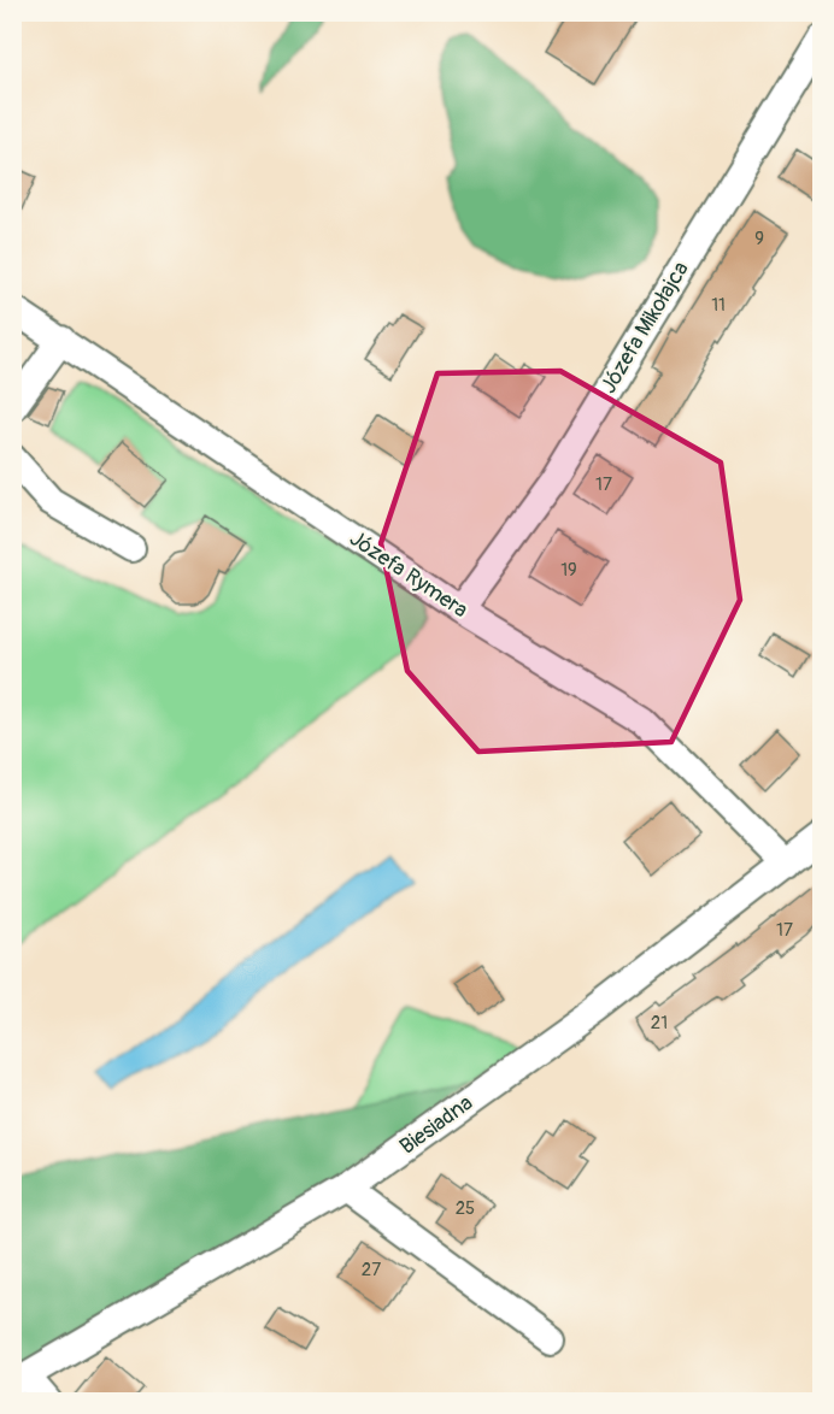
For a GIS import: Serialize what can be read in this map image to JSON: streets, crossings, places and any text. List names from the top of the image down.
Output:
{
  "streets": {
    "street": ["Józefa Mikołajca", "Józefa Rymera", "Biesiadna"]
  },
  "crossings": [
    ["Józefa Mikołajca", "Józefa Rymera"],
    ["Józefa Rymera", "Biesiadna"]
  ],
  "house_numbers": [
    "9",
    "11",
    "17",
    "19",
    "17",
    "21",
    "25",
    "27"
  ]
}
